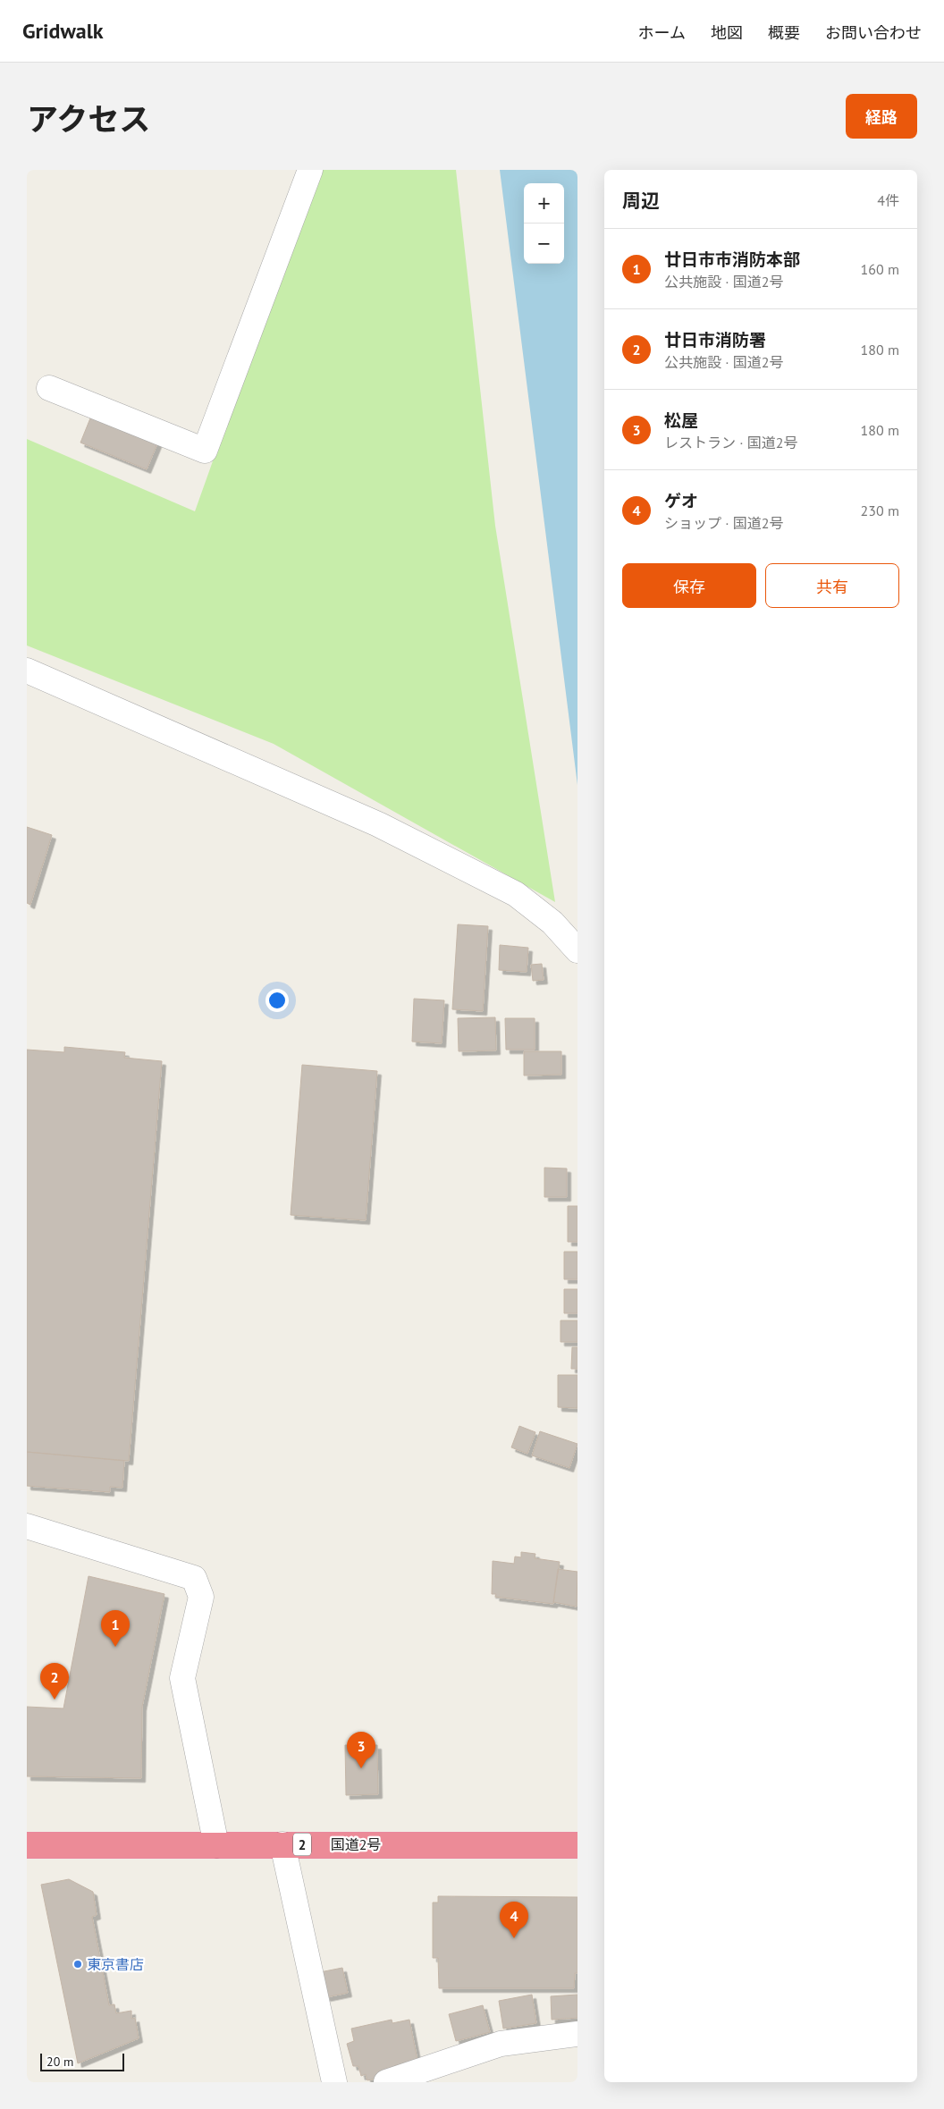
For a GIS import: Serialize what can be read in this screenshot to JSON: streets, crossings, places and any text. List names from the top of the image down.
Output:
{
  "streets": {
    "highway": ["2", "国道2号"]
  },
  "places": ["東京書店"],
  "scale_bar": "20 m",
  "page": {
    "header": "Gridwalk",
    "nav": [
      "ホーム",
      "地図",
      "概要",
      "お問い合わせ"
    ],
    "title": "アクセス",
    "buttons": [
      "経路",
      ["保存", "共有"]
    ],
    "heading": ["周辺", "4件"],
    "map_buttons": ["+", "−"],
    "list": [
      {
        "mark": "1",
        "name": "廿日市市消防本部",
        "note": "公共施設 · 国道2号",
        "value": "160 m"
      },
      {
        "mark": "2",
        "name": "廿日市消防署",
        "note": "公共施設 · 国道2号",
        "value": "180 m"
      },
      {
        "mark": "3",
        "name": "松屋",
        "note": "レストラン · 国道2号",
        "value": "180 m"
      },
      {
        "mark": "4",
        "name": "ゲオ",
        "note": "ショップ · 国道2号",
        "value": "230 m"
      }
    ],
    "pins": [
      "1",
      "2",
      "3",
      "4"
    ],
    "scale": "20 m"
  }
}
